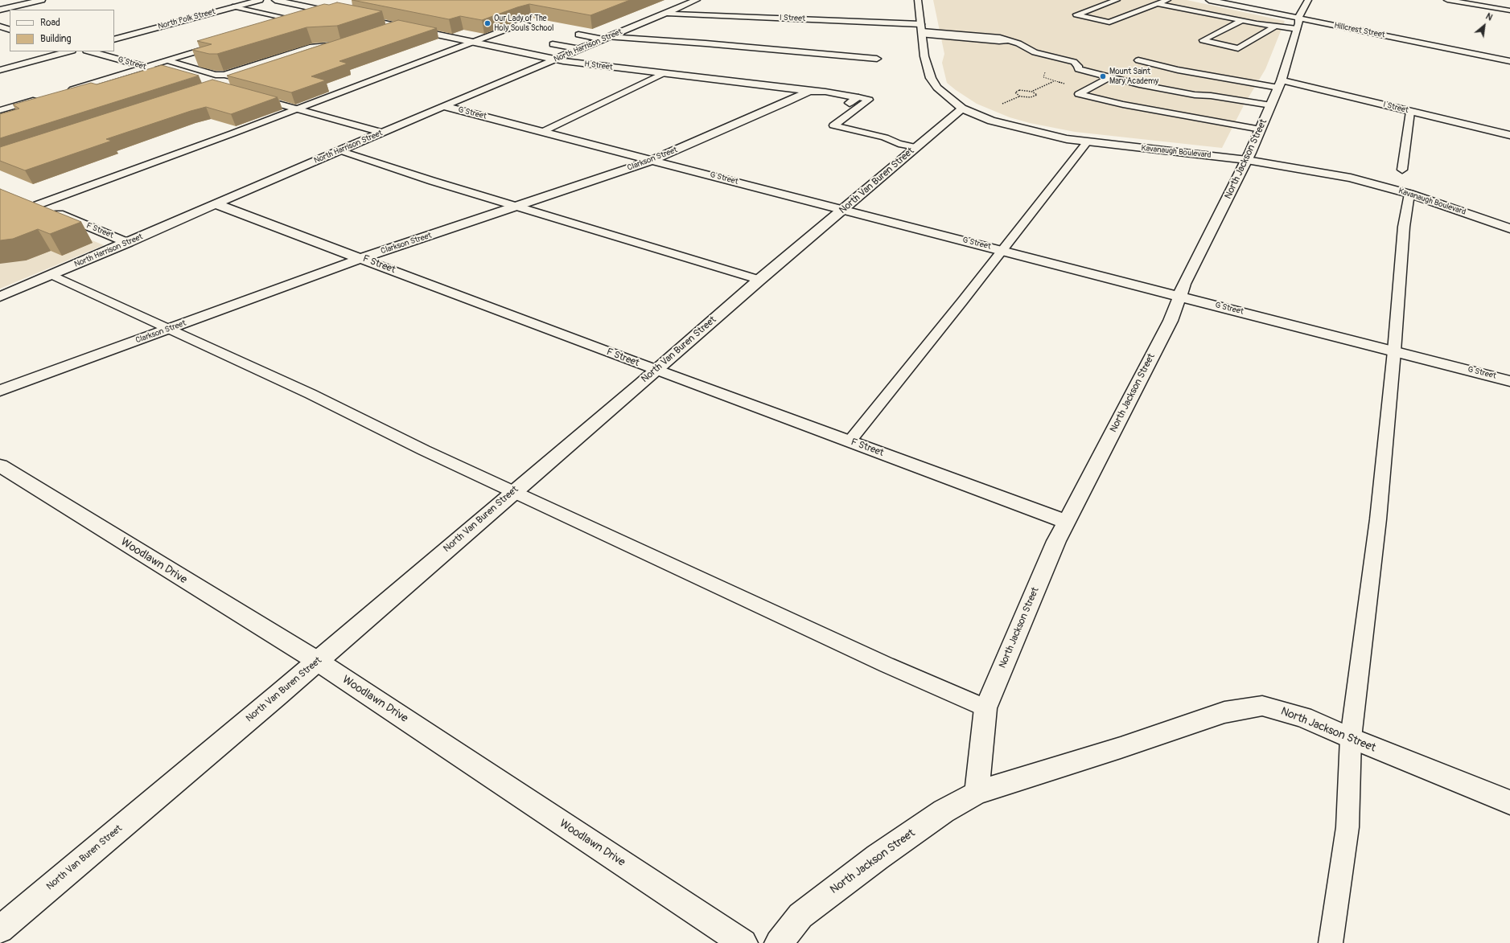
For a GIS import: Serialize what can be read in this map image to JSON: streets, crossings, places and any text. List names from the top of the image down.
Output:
{
  "streets": {
    "street": [
      "I Street",
      "North Polk Street",
      "Hillcrest Street",
      "North Harrison Street",
      "G Street",
      "H Street",
      "Kavanaugh Boulevard",
      "Clarkson Street",
      "North Jackson Street",
      "North Van Buren Street",
      "F Street",
      "Woodlawn Drive"
    ]
  },
  "crossings": [
    ["I Street", "North Harrison Street"],
    ["I Street", "Kavanaugh Boulevard"],
    ["I Street", "North Jackson Street"],
    ["Hillcrest Street", "North Jackson Street"],
    ["North Harrison Street", "G Street"],
    ["North Harrison Street", "H Street"],
    ["North Harrison Street", "F Street"],
    ["G Street", "Clarkson Street"],
    ["G Street", "North Jackson Street"],
    ["G Street", "North Van Buren Street"],
    ["H Street", "Clarkson Street"],
    ["Kavanaugh Boulevard", "North Jackson Street"],
    ["Kavanaugh Boulevard", "North Van Buren Street"],
    ["Clarkson Street", "F Street"],
    ["North Jackson Street", "F Street"],
    ["North Van Buren Street", "F Street"],
    ["North Van Buren Street", "Woodlawn Drive"]
  ],
  "places": ["Our Lady of The Holy Souls School", "Mount Saint Mary Academy"],
  "legend": ["Road", "Building"],
  "north": "top right"
}
